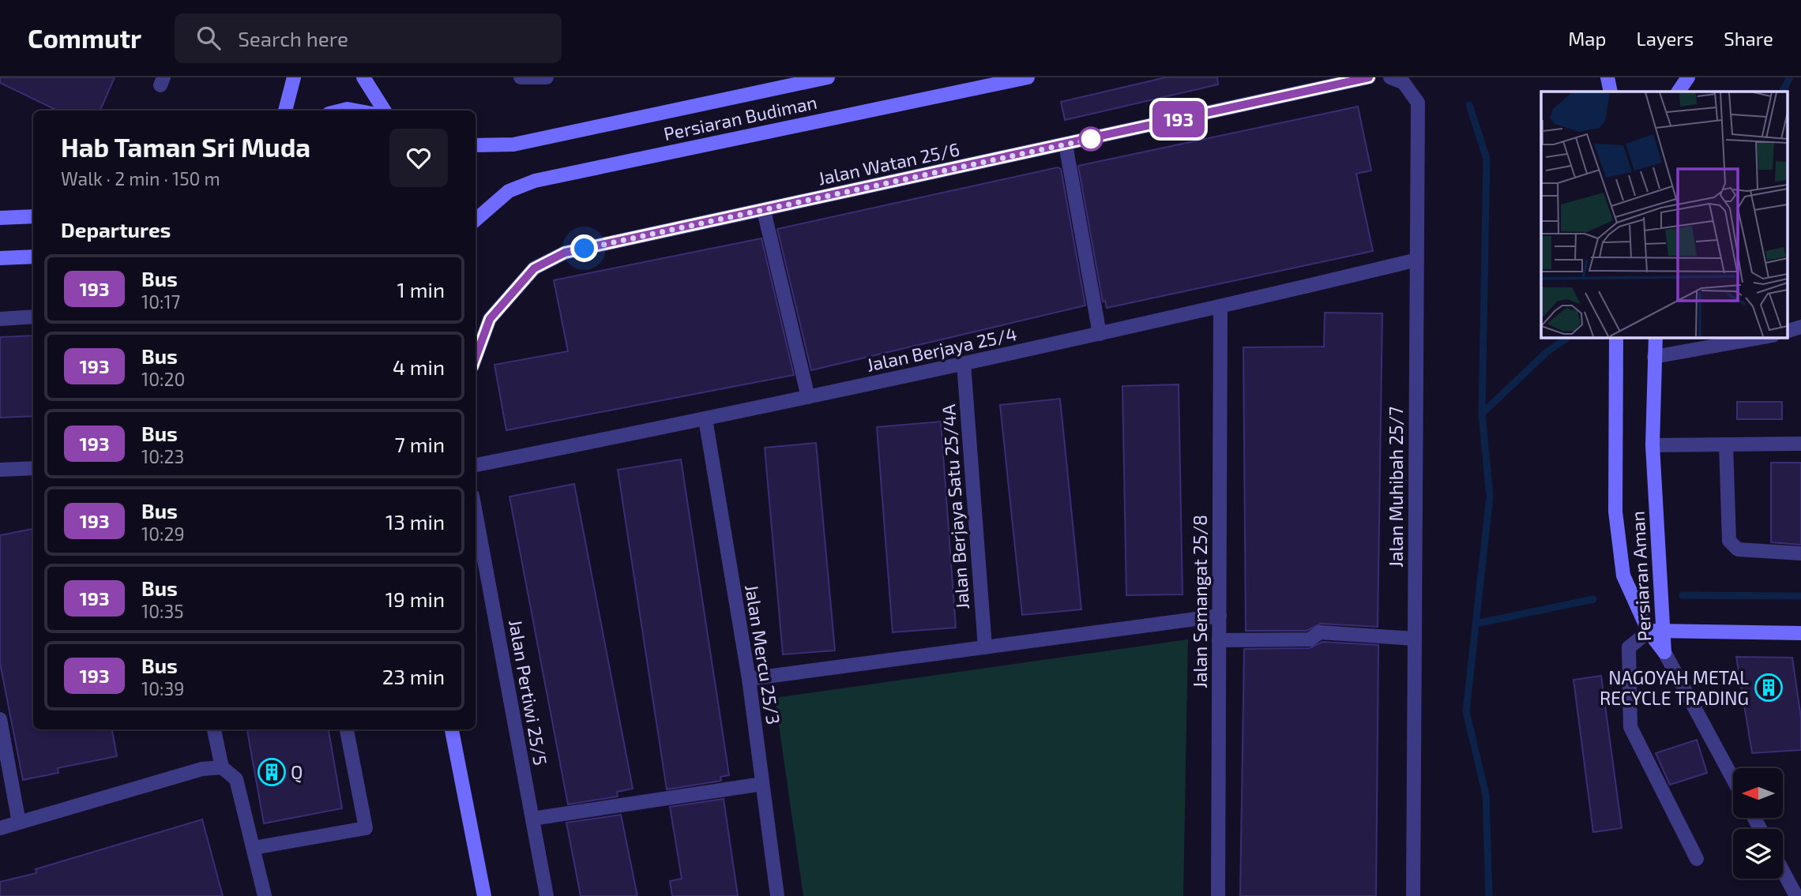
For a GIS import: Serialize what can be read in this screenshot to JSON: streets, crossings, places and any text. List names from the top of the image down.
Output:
{
  "streets": {
    "street": [
      "Persiaran Budiman",
      "Jalan Watan 25/6",
      "Jalan Berjaya 25/4",
      "Jalan Muhibah 25/7",
      "Jalan Berjaya Satu 25/4A",
      "Persiaran Aman",
      "Jalan Semangat 25/8",
      "Jalan Mercu 25/3",
      "Jalan Pertiwi 25/5"
    ]
  },
  "crossings": [
    ["Jalan Berjaya 25/4", "Jalan Muhibah 25/7"],
    ["Jalan Berjaya 25/4", "Jalan Berjaya Satu 25/4A"],
    ["Jalan Berjaya 25/4", "Jalan Semangat 25/8"],
    ["Jalan Berjaya 25/4", "Jalan Mercu 25/3"]
  ],
  "places": {
    "building": ["NAGOYAH METAL RECYCLE TRADING", "Q"]
  },
  "lines": ["bus line 193"],
  "north": "left",
  "page": {
    "header": "Commutr",
    "search": "Search here",
    "nav": ["Map", "Layers", "Share"],
    "on_map": "193",
    "heading": [
      ["Hab Taman Sri Muda", "Walk · 2 min · 150 m"],
      "Departures"
    ],
    "list": [
      {
        "mark": "193",
        "name": "Bus",
        "note": "10:17",
        "value": "1 min"
      },
      {
        "mark": "193",
        "name": "Bus",
        "note": "10:20",
        "value": "4 min"
      },
      {
        "mark": "193",
        "name": "Bus",
        "note": "10:23",
        "value": "7 min"
      },
      {
        "mark": "193",
        "name": "Bus",
        "note": "10:29",
        "value": "13 min"
      },
      {
        "mark": "193",
        "name": "Bus",
        "note": "10:35",
        "value": "19 min"
      },
      {
        "mark": "193",
        "name": "Bus",
        "note": "10:39",
        "value": "23 min"
      }
    ]
  }
}
